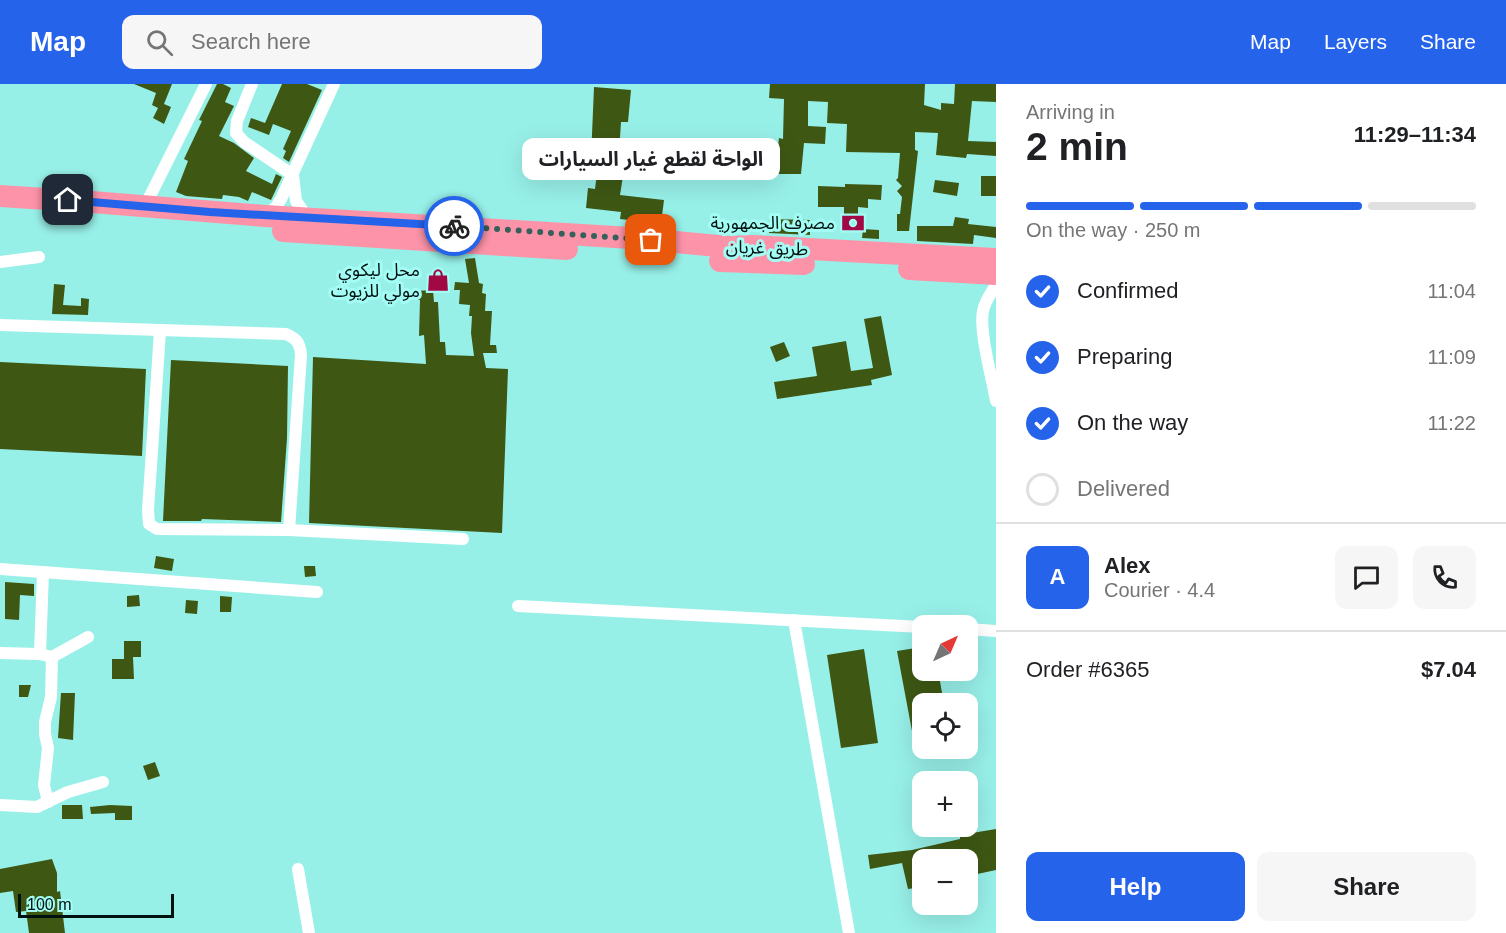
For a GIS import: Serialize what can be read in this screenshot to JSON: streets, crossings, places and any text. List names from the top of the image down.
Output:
{
  "streets": {
    "highway": ["طريق غريان"]
  },
  "places": {
    "bank": ["مصرف الجمهورية"],
    "other": ["الواحة لقطع غيار السيارات"],
    "shop": ["محل ليكوي مولي للزيوت"]
  },
  "scale_bar": "100 m",
  "north": "top right",
  "page": {
    "header": "Map",
    "search": "Search here",
    "nav": ["Map", "Layers", "Share"],
    "heading": ["2 min", "Arriving in", "11:29–11:34"],
    "panel": [
      "Alex",
      "Courier · 4.4",
      "Order #6365",
      "$7.04"
    ],
    "bubble": "الواحة لقطع غيار السيارات",
    "bar": "On the way · 250 m",
    "list": [
      ["Confirmed", "11:04"],
      ["Preparing", "11:09"],
      ["On the way", "11:22"],
      "Delivered"
    ],
    "round": "A",
    "map_buttons": ["+", "−"],
    "buttons": ["Help", "Share"],
    "scale": "100 m"
  }
}
